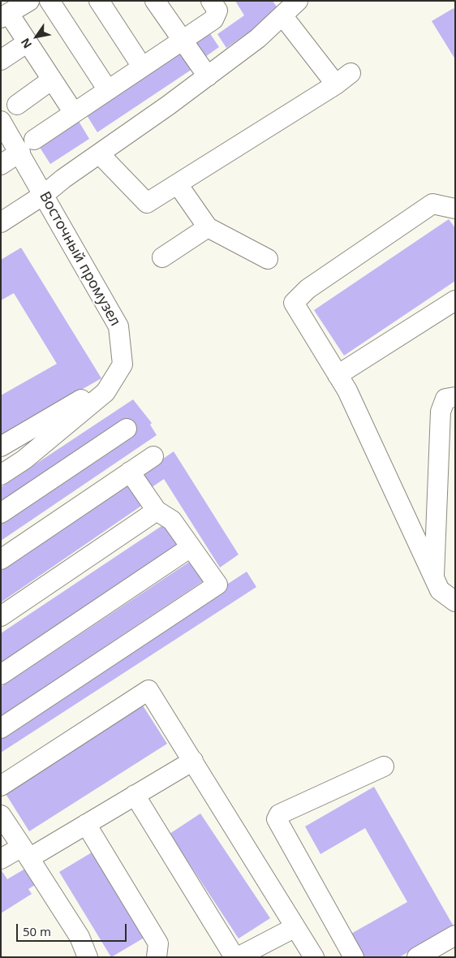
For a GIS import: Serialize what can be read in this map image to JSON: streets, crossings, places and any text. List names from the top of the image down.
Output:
{
  "streets": {
    "street": ["Восточный промузел"]
  },
  "scale_bar": "50 m",
  "north": "bottom left"
}
